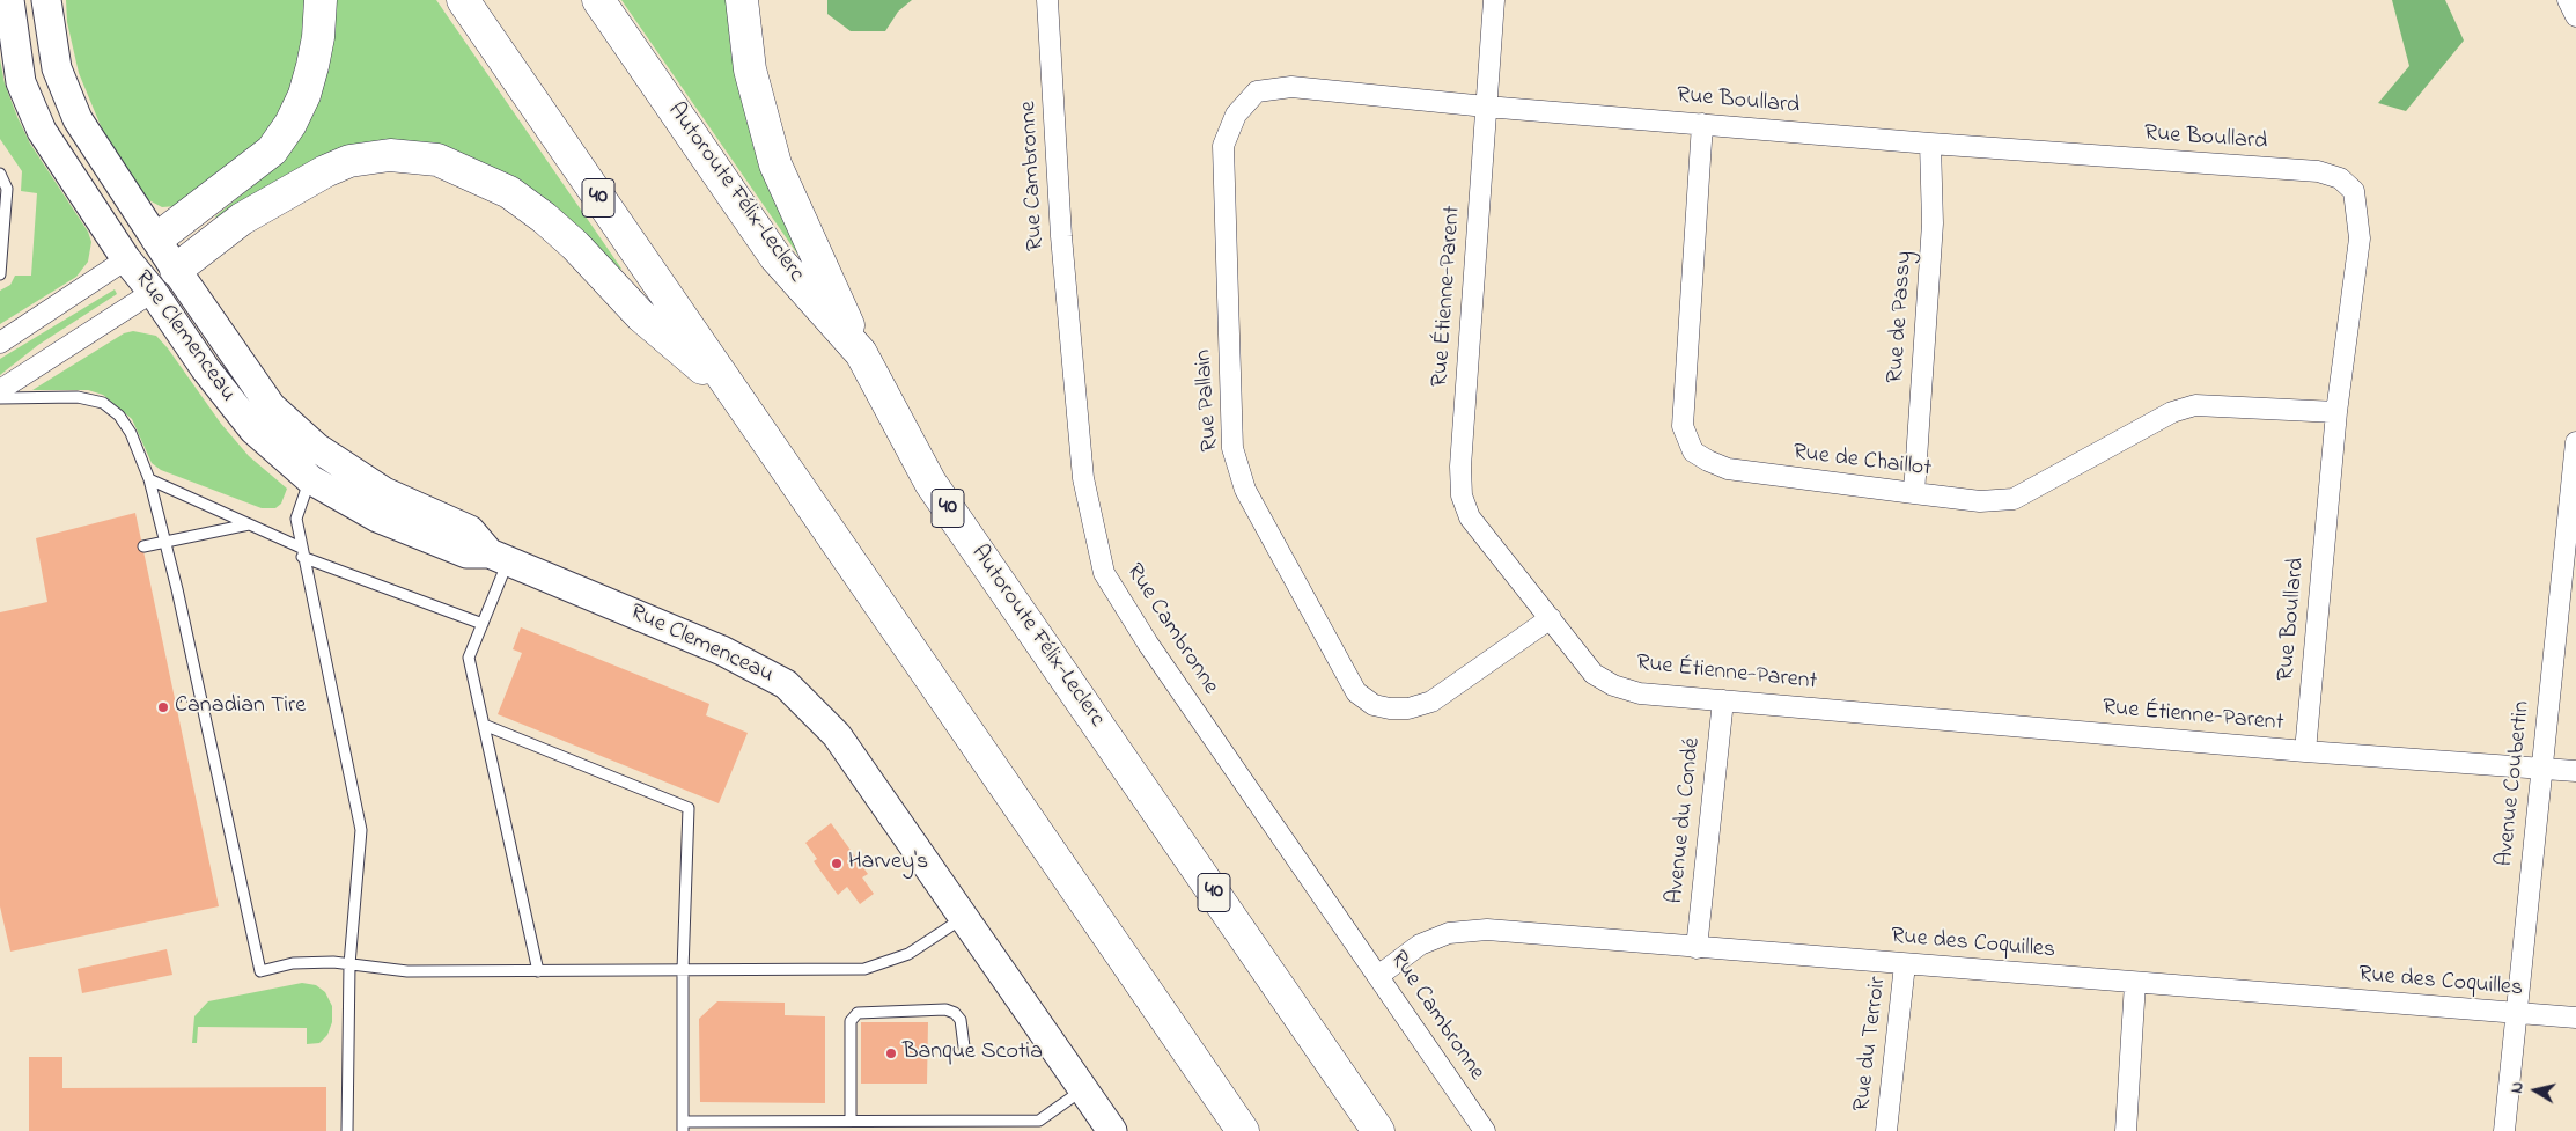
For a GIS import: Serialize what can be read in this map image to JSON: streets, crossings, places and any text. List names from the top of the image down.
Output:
{
  "streets": {
    "highway": ["Autoroute Félix-Leclerc", "40"],
    "street": [
      "Rue Boullard",
      "Rue Cambronne",
      "Rue Étienne-Parent",
      "Rue de Passy",
      "Rue Clemenceau",
      "Rue Pallain",
      "Rue de Chaillot",
      "Avenue Coubertin",
      "Avenue du Condé",
      "Rue des Coquilles",
      "Rue du Terroir"
    ]
  },
  "crossings": [
    ["Rue Boullard", "Rue Étienne-Parent"],
    ["Rue Boullard", "Rue de Passy"],
    ["Rue Boullard", "Rue Pallain"],
    ["Rue Boullard", "Rue de Chaillot"],
    ["Rue Cambronne", "Rue des Coquilles"],
    ["Rue Étienne-Parent", "Rue Pallain"],
    ["Rue Étienne-Parent", "Avenue Coubertin"],
    ["Rue Étienne-Parent", "Avenue du Condé"],
    ["Rue de Passy", "Rue de Chaillot"],
    ["Avenue Coubertin", "Rue des Coquilles"],
    ["Avenue du Condé", "Rue des Coquilles"],
    ["Rue des Coquilles", "Rue du Terroir"]
  ],
  "places": ["Canadian Tire", "Harvey's", "Banque Scotia"],
  "north": "left"
}
